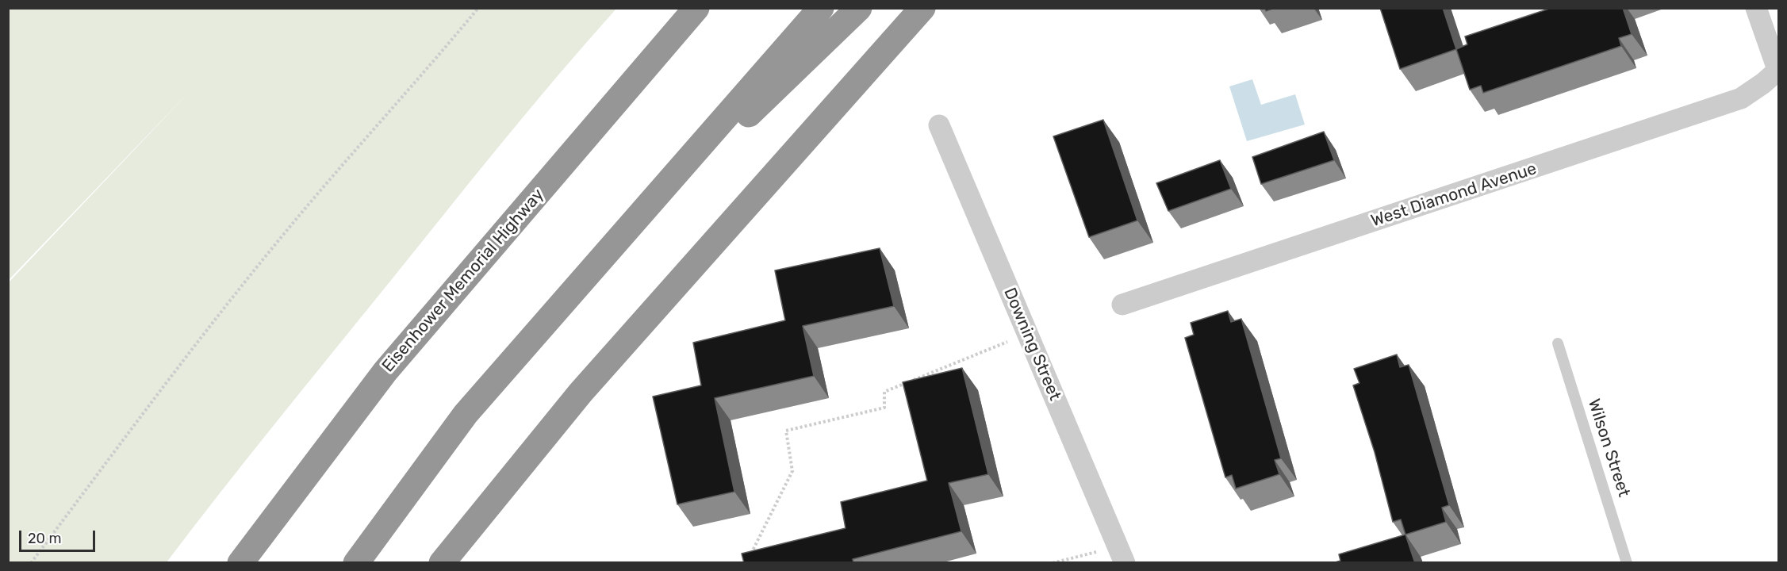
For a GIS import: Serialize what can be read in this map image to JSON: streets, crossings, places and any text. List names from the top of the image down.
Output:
{
  "streets": {
    "highway": ["Eisenhower Memorial Highway"],
    "street": ["West Diamond Avenue", "Downing Street"],
    "lane": ["Wilson Street"]
  },
  "scale_bar": "20 m"
}
